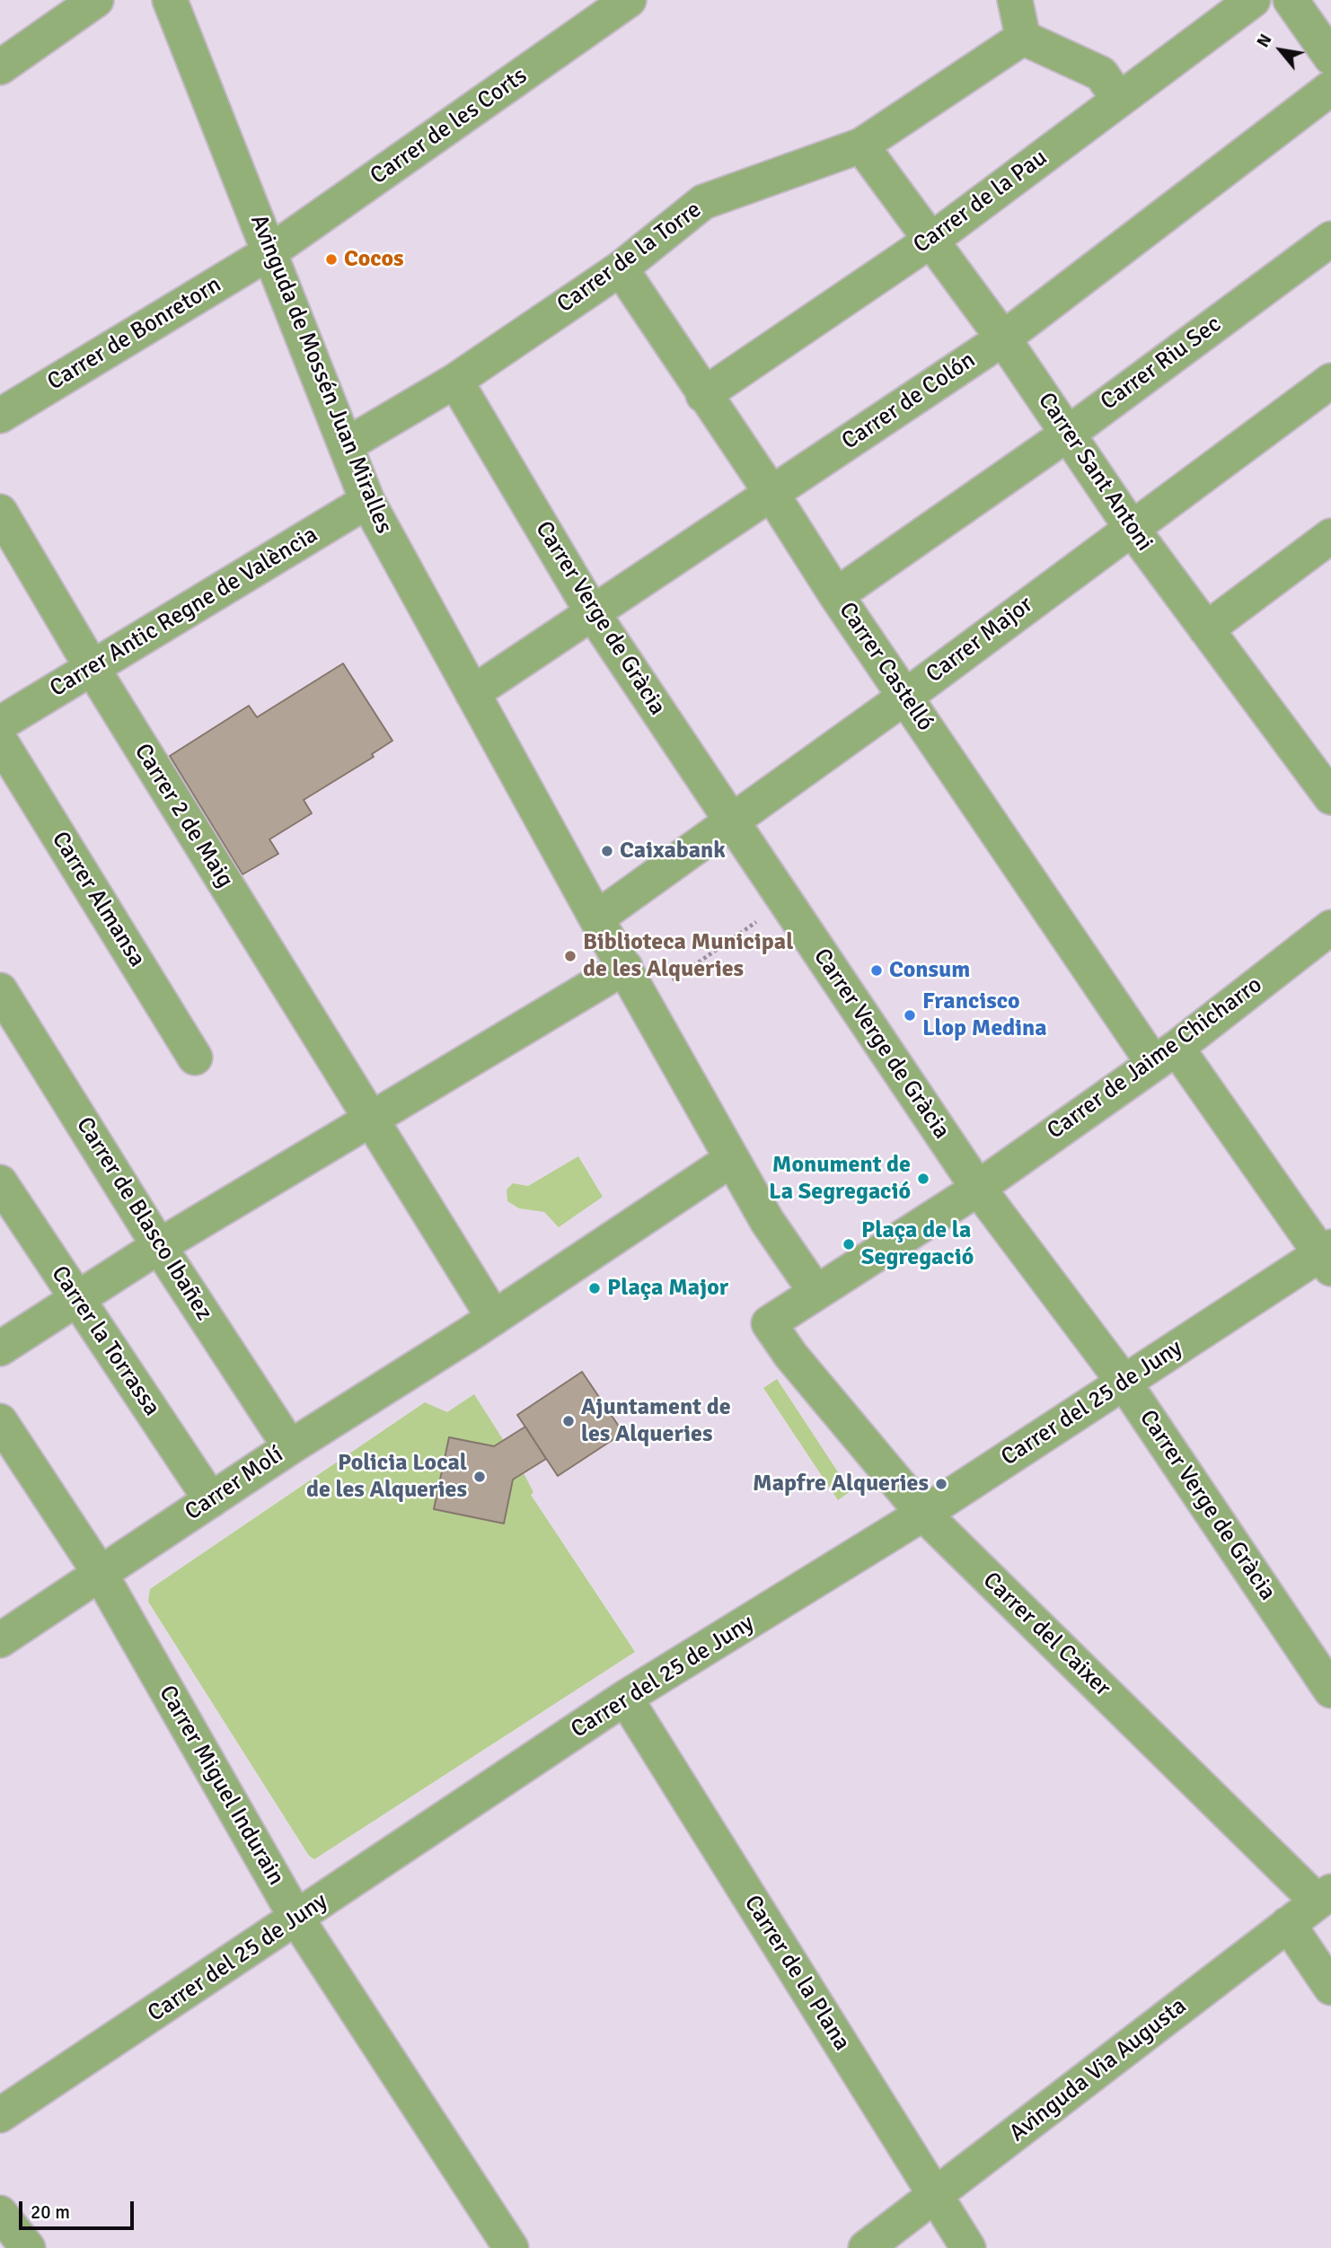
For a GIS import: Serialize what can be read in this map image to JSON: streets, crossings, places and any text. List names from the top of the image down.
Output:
{
  "streets": {
    "street": [
      "Carrer de les Corts",
      "Carrer de la Pau",
      "Carrer de la Torre",
      "Carrer de Bonretorn",
      "Carrer Riu Sec",
      "Avinguda de Mossén Juan Miralles",
      "Carrer de Colón",
      "Carrer Sant Antoni",
      "Carrer Antic Regne de València",
      "Carrer Verge de Gràcia",
      "Carrer Major",
      "Carrer Castelló",
      "Carrer 2 de Maig",
      "Carrer Almansa",
      "Carrer de Jaime Chicharro",
      "Carrer de Blasco Ibañez",
      "Carrer la Torrassa",
      "Carrer del 25 de Juny",
      "Carrer Molí",
      "Carrer del Caixer",
      "Carrer Miguel Indurain",
      "Carrer de la Plana",
      "Avinguda Via Augusta"
    ]
  },
  "crossings": [
    ["Carrer de les Corts", "Carrer de Bonretorn"],
    ["Carrer de les Corts", "Avinguda de Mossén Juan Miralles"],
    ["Carrer de la Pau", "Carrer Sant Antoni"],
    ["Carrer de la Pau", "Carrer Castelló"],
    ["Carrer de la Torre", "Avinguda de Mossén Juan Miralles"],
    ["Carrer de la Torre", "Carrer Sant Antoni"],
    ["Carrer de la Torre", "Carrer Verge de Gràcia"],
    ["Carrer de la Torre", "Carrer Castelló"],
    ["Carrer de Bonretorn", "Avinguda de Mossén Juan Miralles"],
    ["Carrer Riu Sec", "Carrer Sant Antoni"],
    ["Carrer Riu Sec", "Carrer Castelló"],
    ["Avinguda de Mossén Juan Miralles", "Carrer de Colón"],
    ["Avinguda de Mossén Juan Miralles", "Carrer Antic Regne de València"],
    ["Avinguda de Mossén Juan Miralles", "Carrer Major"],
    ["Carrer de Colón", "Carrer Sant Antoni"],
    ["Carrer de Colón", "Carrer Verge de Gràcia"],
    ["Carrer de Colón", "Carrer Castelló"],
    ["Carrer Sant Antoni", "Carrer Major"],
    ["Carrer Antic Regne de València", "Carrer 2 de Maig"],
    ["Carrer Verge de Gràcia", "Carrer Major"],
    ["Carrer Verge de Gràcia", "Carrer de Jaime Chicharro"],
    ["Carrer Verge de Gràcia", "Carrer del 25 de Juny"],
    ["Carrer Major", "Carrer Castelló"],
    ["Carrer Castelló", "Carrer de Jaime Chicharro"],
    ["Carrer Castelló", "Carrer del 25 de Juny"],
    ["Carrer de Blasco Ibañez", "Carrer Molí"],
    ["Carrer la Torrassa", "Carrer Molí"],
    ["Carrer del 25 de Juny", "Carrer del Caixer"],
    ["Carrer del 25 de Juny", "Carrer Miguel Indurain"],
    ["Carrer del 25 de Juny", "Carrer de la Plana"],
    ["Carrer Molí", "Carrer Miguel Indurain"],
    ["Carrer del Caixer", "Avinguda Via Augusta"],
    ["Carrer de la Plana", "Avinguda Via Augusta"]
  ],
  "places": [
    "Cocos",
    "Caixabank",
    "Biblioteca Municipal de les Alqueries",
    "Consum",
    "Francisco Llop Medina",
    "Monument de La Segregació",
    "Plaça de la Segregació",
    "Plaça Major",
    "Ajuntament de les Alqueries",
    "Policia Local de les Alqueries",
    "Mapfre Alqueries"
  ],
  "scale_bar": "20 m",
  "north": "top left"
}
